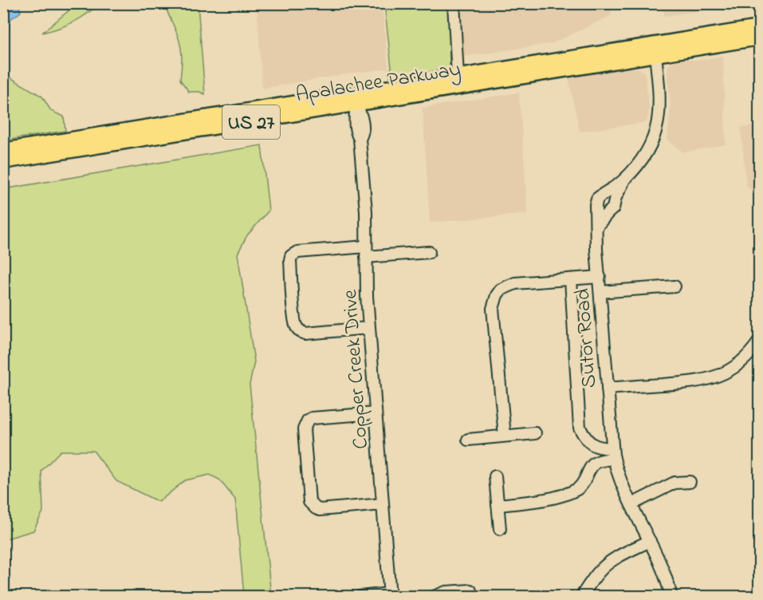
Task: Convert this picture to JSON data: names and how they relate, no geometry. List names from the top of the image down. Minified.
{"streets":{"main road":["Apalachee Parkway","US 27"],"street":["Sutor Road","Copper Creek Drive"]},"crossings":[["Apalachee Parkway","Copper Creek Drive"]]}
